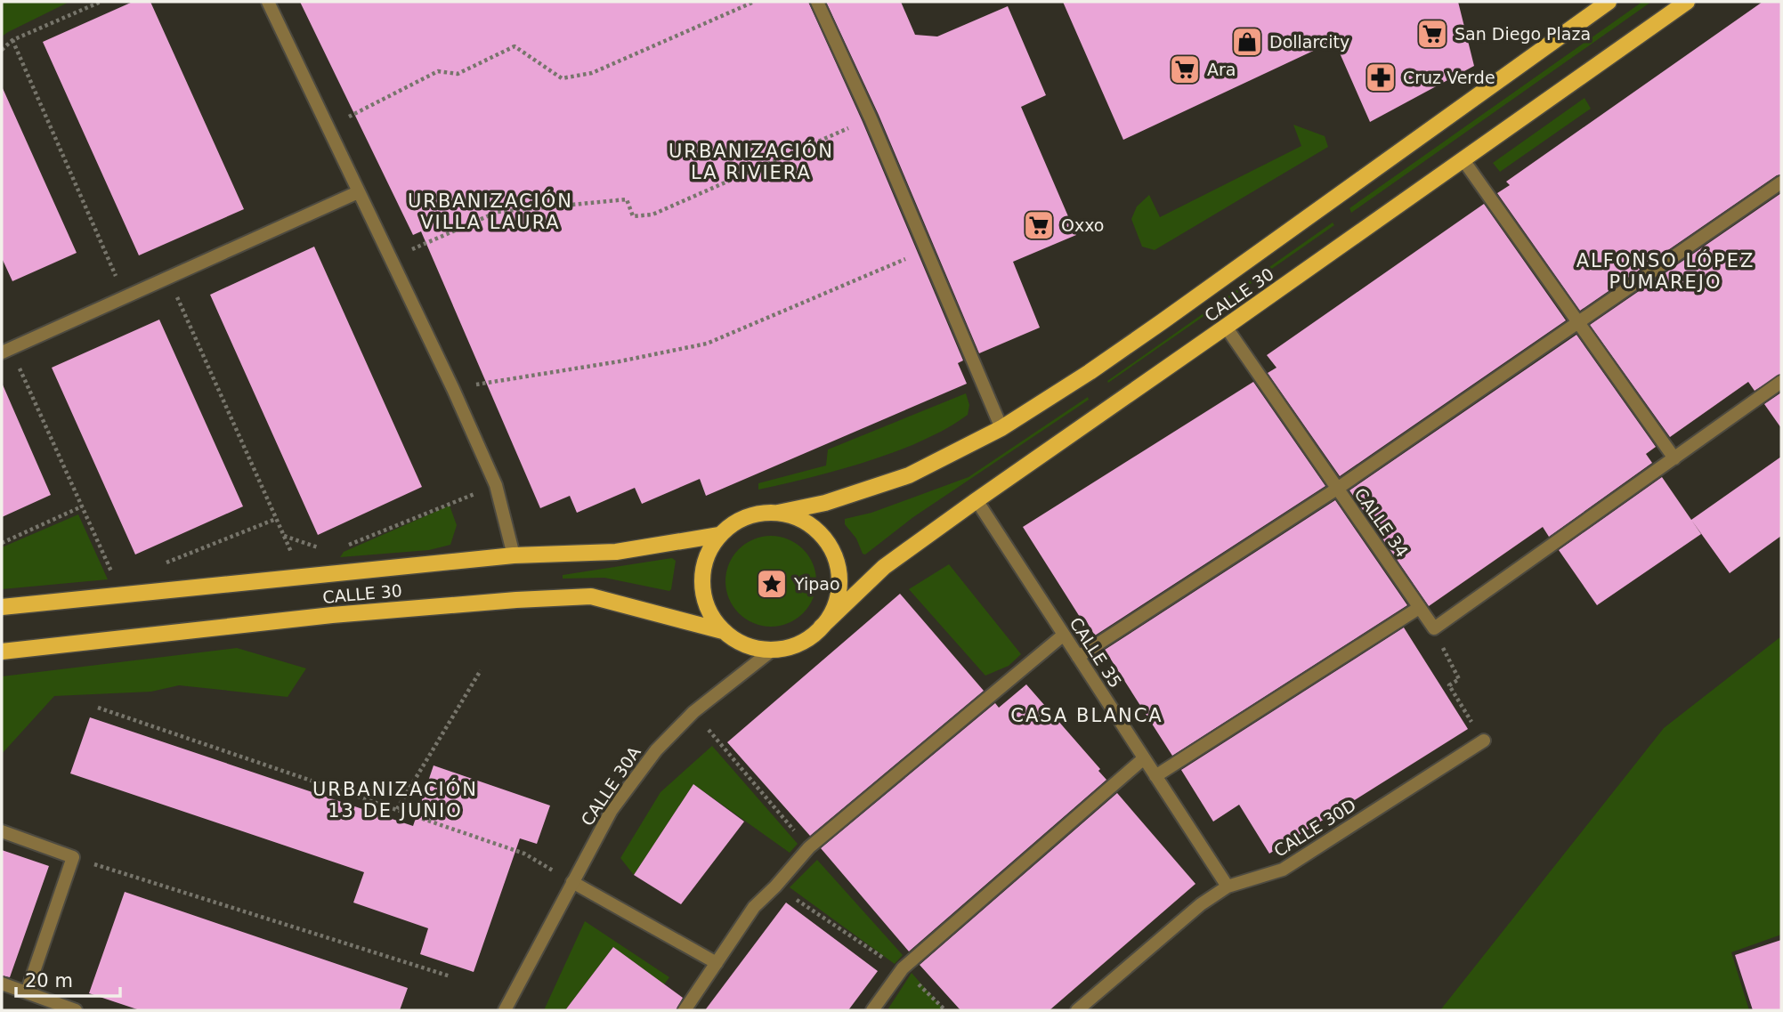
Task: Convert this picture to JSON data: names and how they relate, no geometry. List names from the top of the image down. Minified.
{"streets":{"main road":["CALLE 30"],"street":["CALLE 34","CALLE 35","CALLE 30A","CALLE 30D"]},"crossings":[["CALLE 30","CALLE 34"],["CALLE 30","CALLE 35"],["CALLE 30","CALLE 30A"],["CALLE 35","CALLE 30D"]],"districts":["URBANIZACIÓN LA RIVIERA","URBANIZACIÓN VILLA LAURA","ALFONSO LÓPEZ PUMAREJO","CASA BLANCA","URBANIZACIÓN 13 DE JUNIO"],"places":{"supermarket":["San Diego Plaza","Ara","Oxxo"],"shop":["Dollarcity"],"pharmacy":["Cruz Verde"],"place":["Yipao"]},"scale_bar":"20 m"}
